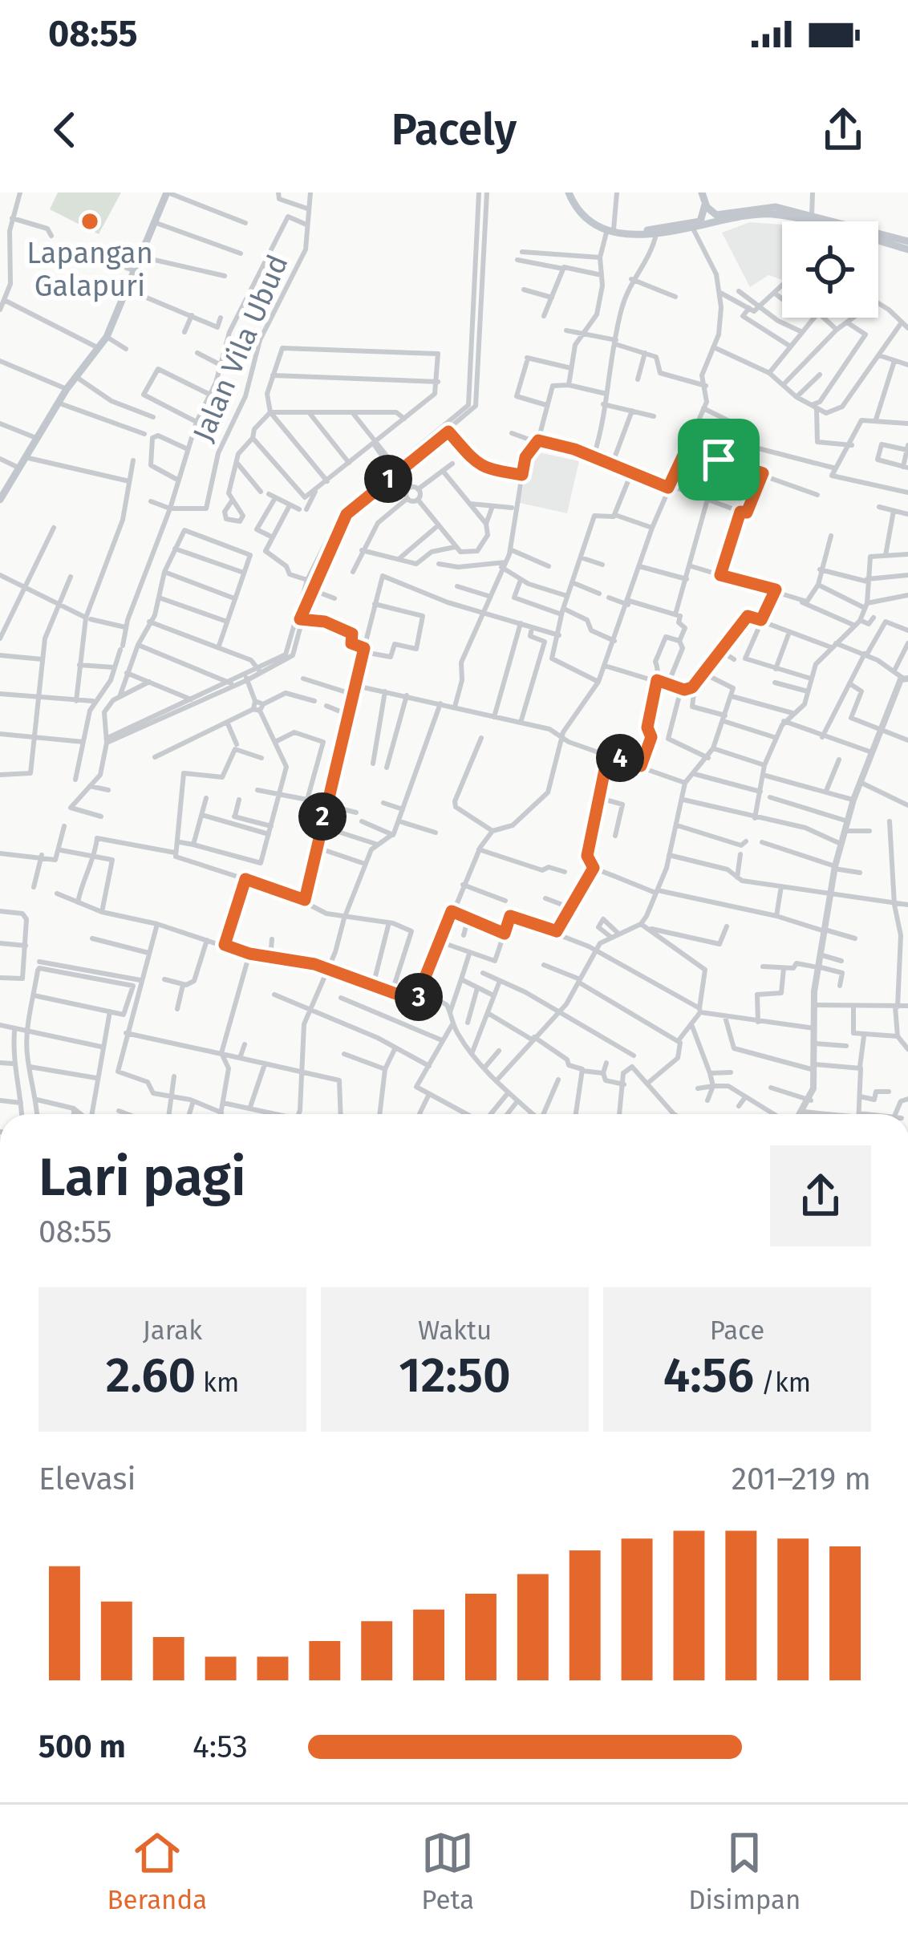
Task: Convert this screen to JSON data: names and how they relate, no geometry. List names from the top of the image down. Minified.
{"streets":{"street":["Jalan Vila Ubud"]},"places":["Lapangan Galapuri"],"page":{"status":"08:55","header":"Pacely","pins":["1","4","2","3"],"heading":["Lari pagi","08:55"],"stats":[["Jarak","2.60 km"],["Waktu","12:50"],["Pace","4:56 /km"]],"chart":["Elevasi","201–219 m"],"list":[{"name":"500 m","note":"4:53"}],"tabs":["Beranda","Peta","Disimpan"]}}
